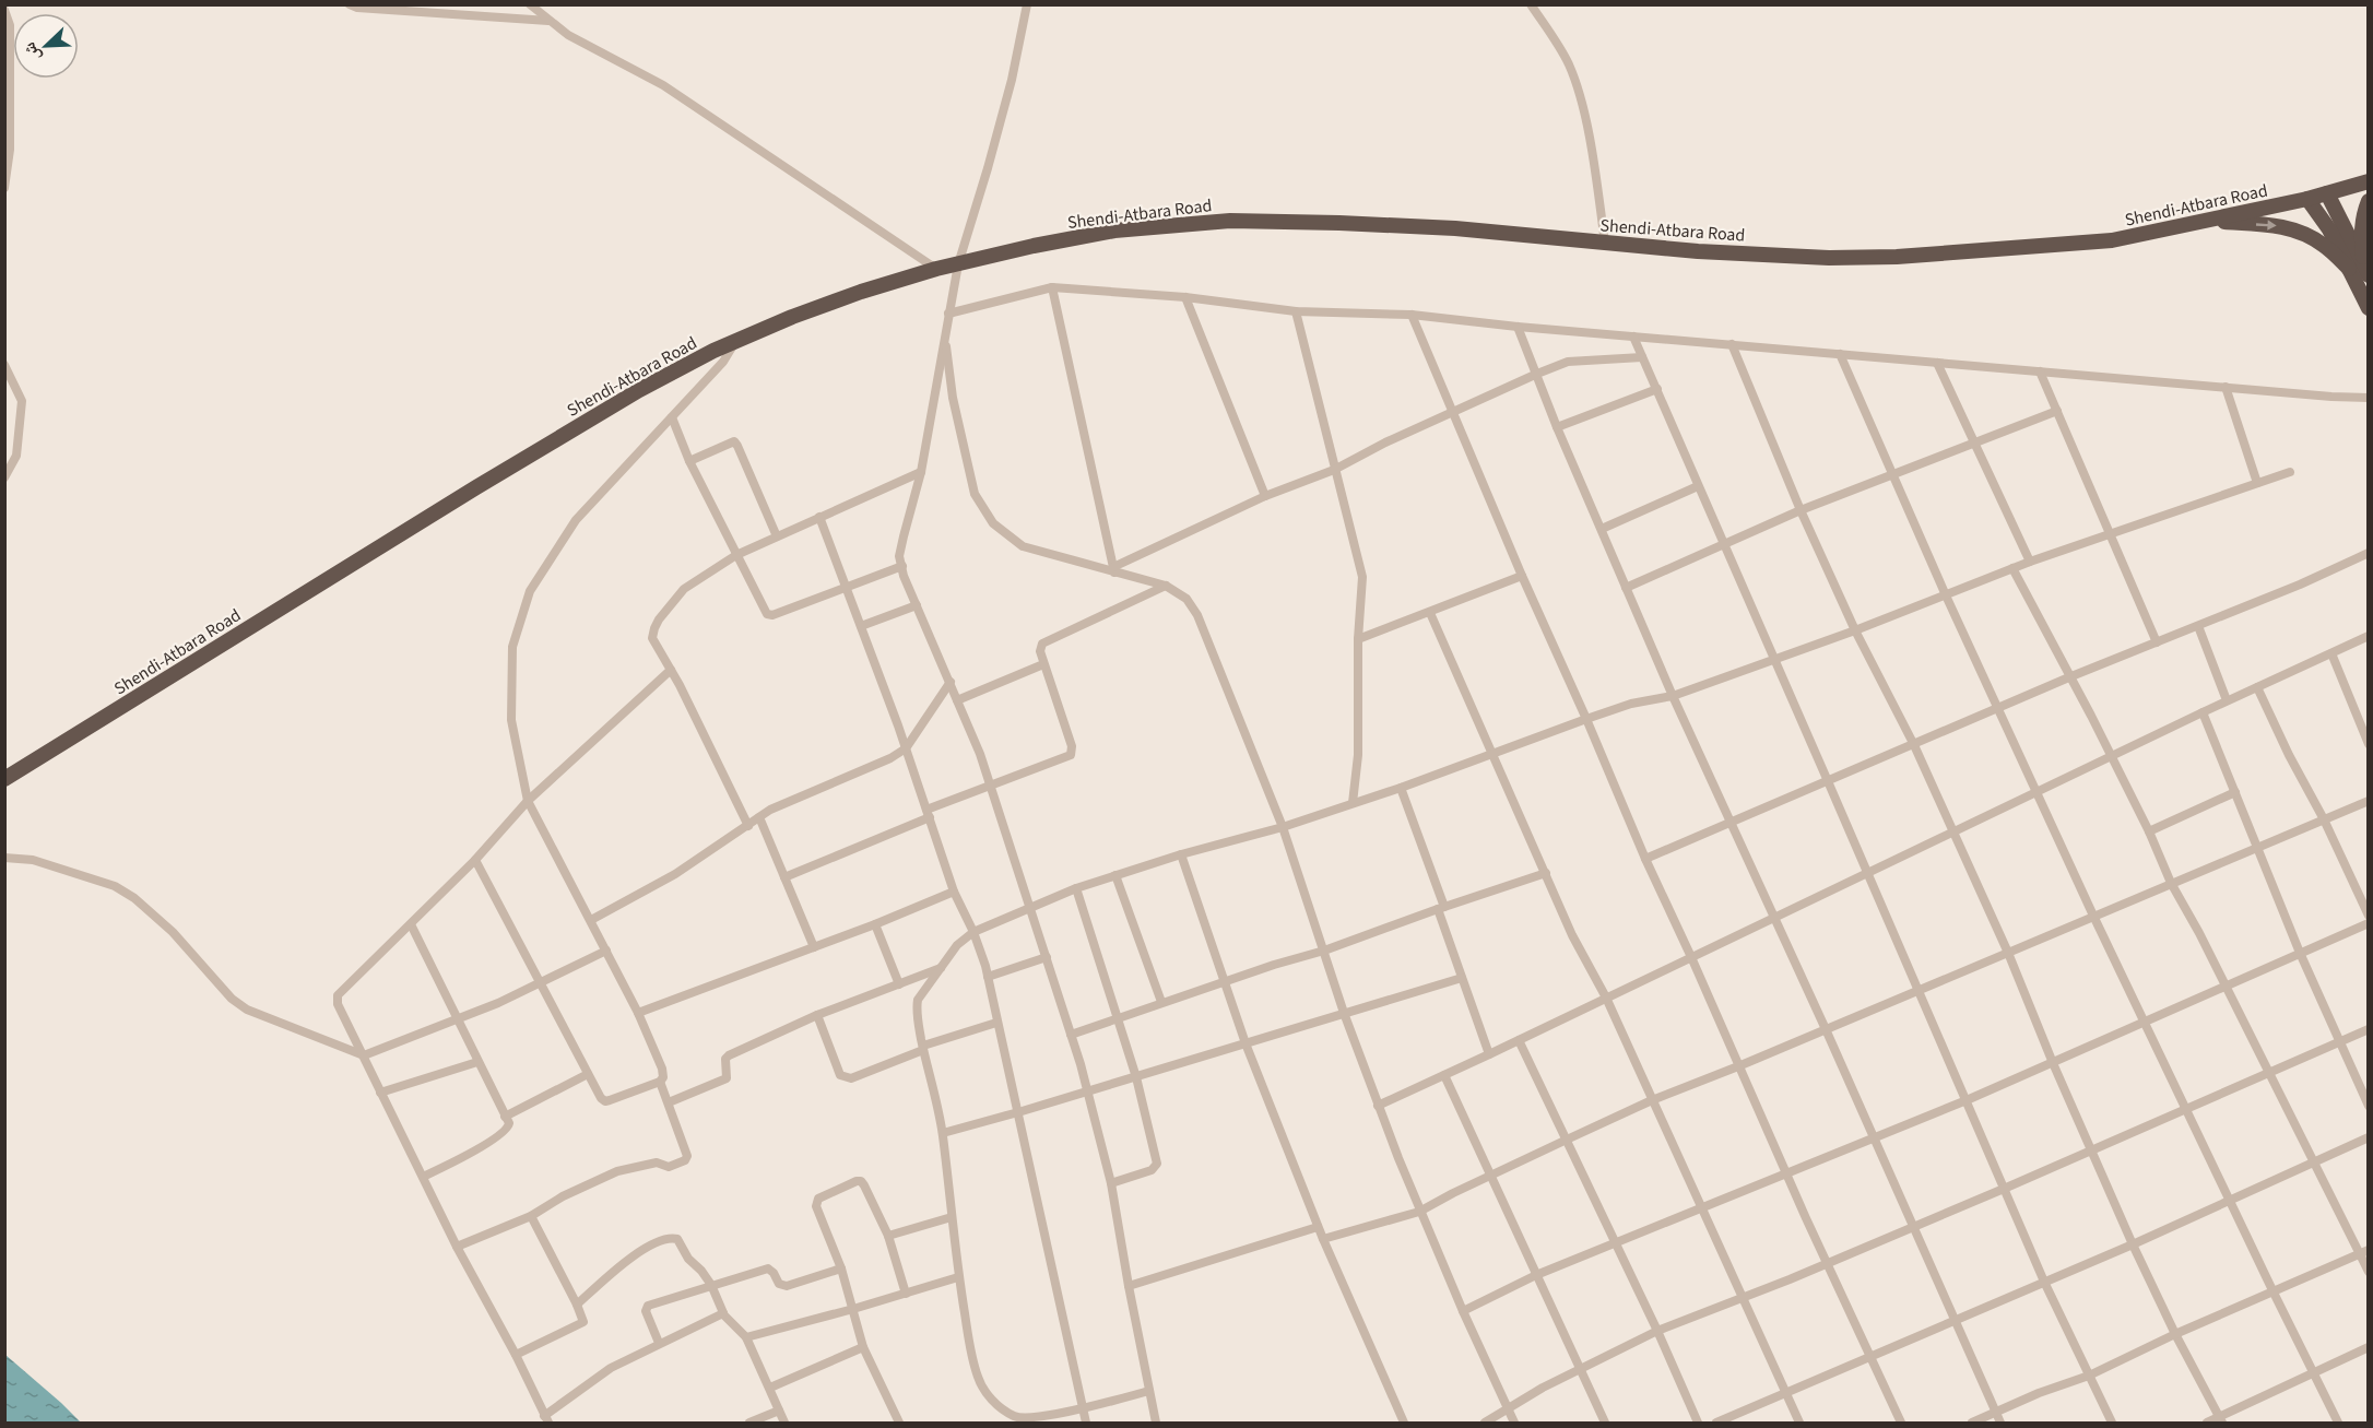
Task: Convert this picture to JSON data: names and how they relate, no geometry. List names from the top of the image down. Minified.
{"streets":{"highway":["Shendi-Atbara Road"]},"north":"bottom left"}
